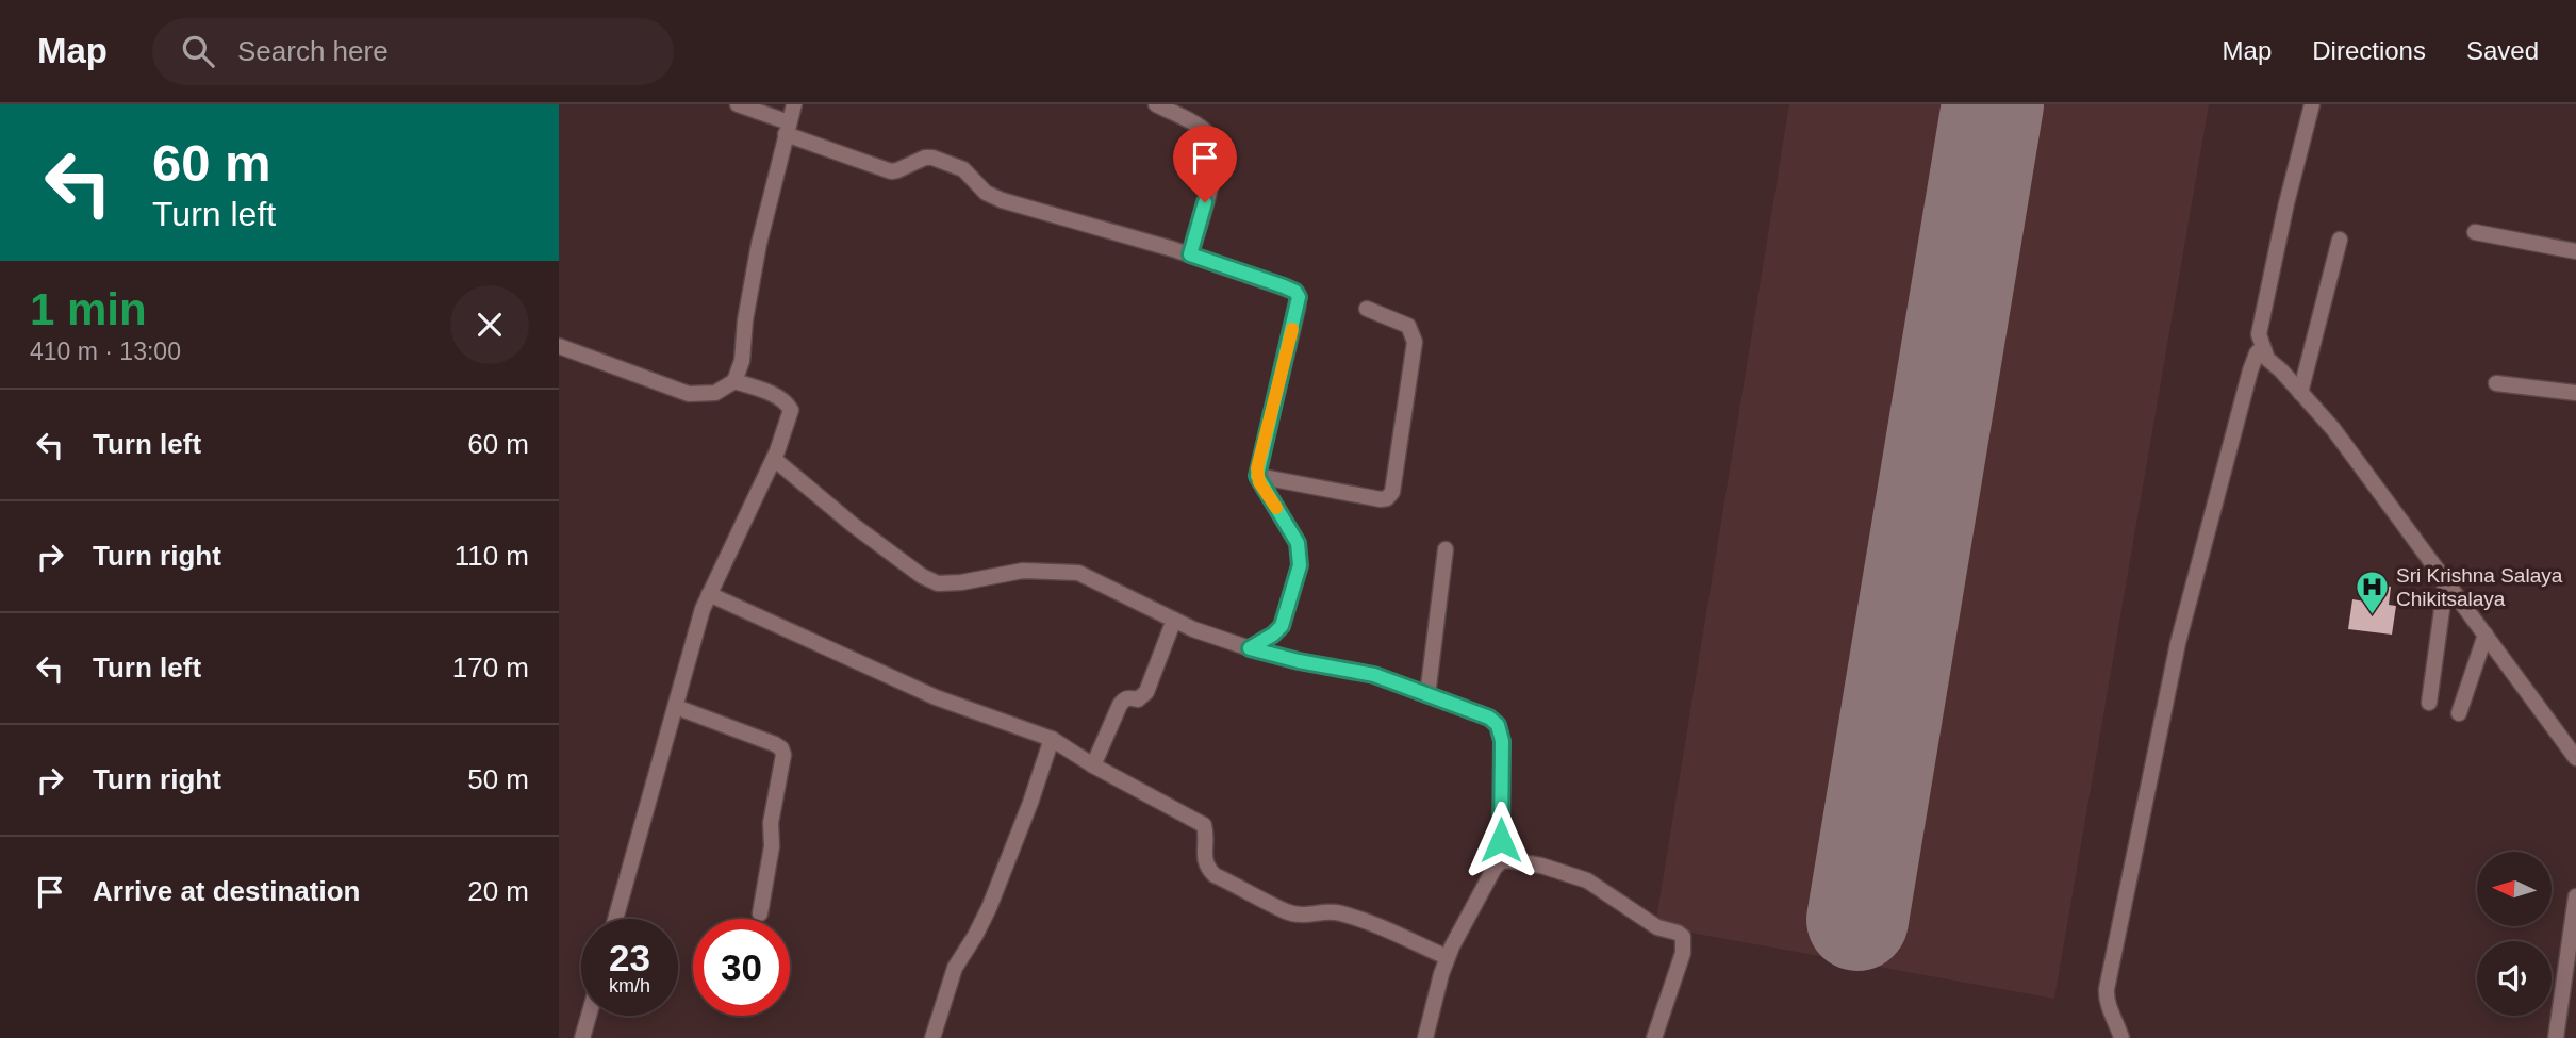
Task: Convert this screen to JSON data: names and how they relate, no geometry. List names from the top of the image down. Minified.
{"places":{"hospital":["Sri Krishna Salaya Chikitsalaya"]},"north":"left","page":{"header":"Map","search":"Search here","nav":["Map","Directions","Saved"],"turn":["60 m","Turn left"],"heading":["1 min","410 m · 13:00"],"list":[{"name":"Turn left","value":"60 m"},{"name":"Turn right","value":"110 m"},{"name":"Turn left","value":"170 m"},{"name":"Turn right","value":"50 m"},{"name":"Arrive at destination","value":"20 m"}],"speed":"23 km/h","limit":"30"}}
